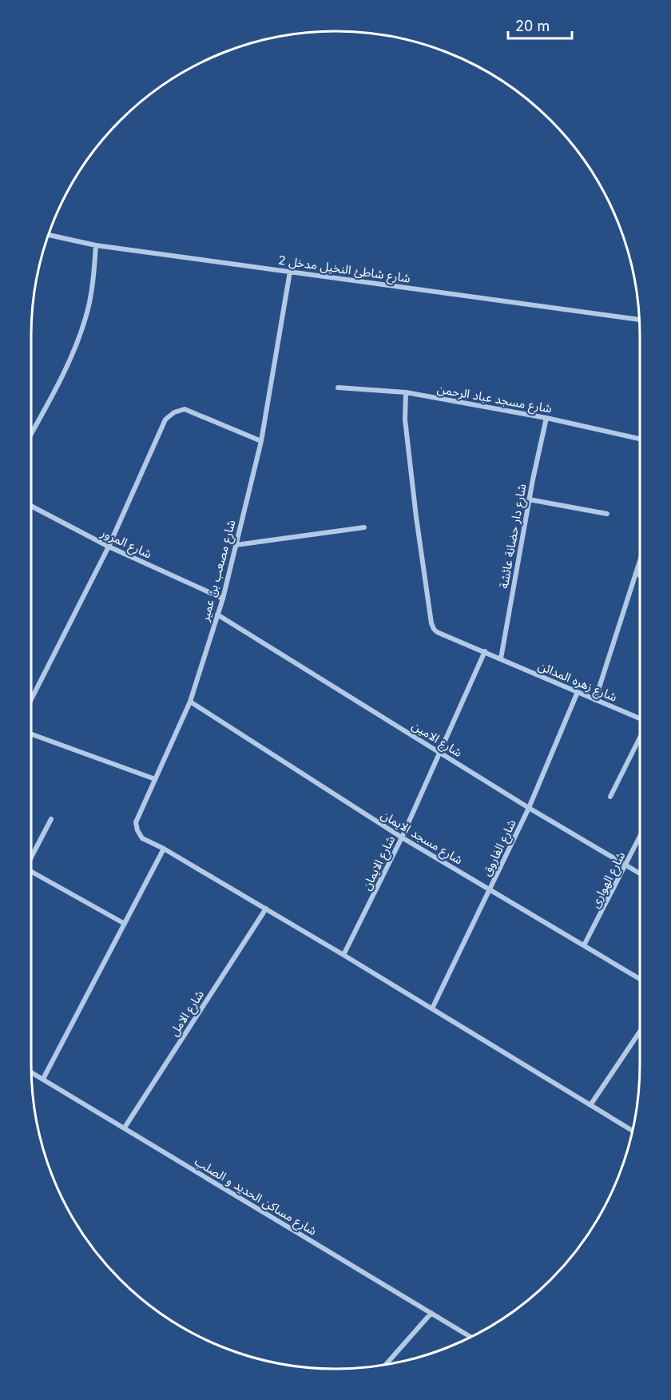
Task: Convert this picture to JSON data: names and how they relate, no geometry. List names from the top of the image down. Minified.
{"streets":{"street":["شارع شاطئ النخيل مدخل 2","شارع مسجد عباد الرحمن","شارع دار حضانة عائشة","شارع المرور","شارع مصعب بن عمير","شارع زهره المدائن","شارع الامين","شارع مسجد الايمان","شارع الفاروق","شارع الايمان","شارع الهوارى","شارع الامل","شارع مساكن الحديد و الصلب"]},"crossings":[["شارع شاطئ النخيل مدخل 2","شارع مصعب بن عمير"],["شارع مسجد عباد الرحمن","شارع دار حضانة عائشة"],["شارع مسجد عباد الرحمن","شارع زهره المدائن"],["شارع دار حضانة عائشة","شارع زهره المدائن"],["شارع المرور","شارع مصعب بن عمير"],["شارع مصعب بن عمير","شارع الامين"],["شارع مصعب بن عمير","شارع مسجد الايمان"],["شارع مصعب بن عمير","شارع الفاروق"],["شارع مصعب بن عمير","شارع الايمان"],["شارع مصعب بن عمير","شارع الامل"],["شارع زهره المدائن","شارع الفاروق"],["شارع زهره المدائن","شارع الايمان"],["شارع الامين","شارع الفاروق"],["شارع الامين","شارع الايمان"],["شارع الامين","شارع الهوارى"],["شارع مسجد الايمان","شارع الفاروق"],["شارع مسجد الايمان","شارع الايمان"],["شارع مسجد الايمان","شارع الهوارى"],["شارع الامل","شارع مساكن الحديد و الصلب"]],"scale_bar":"20 m"}
